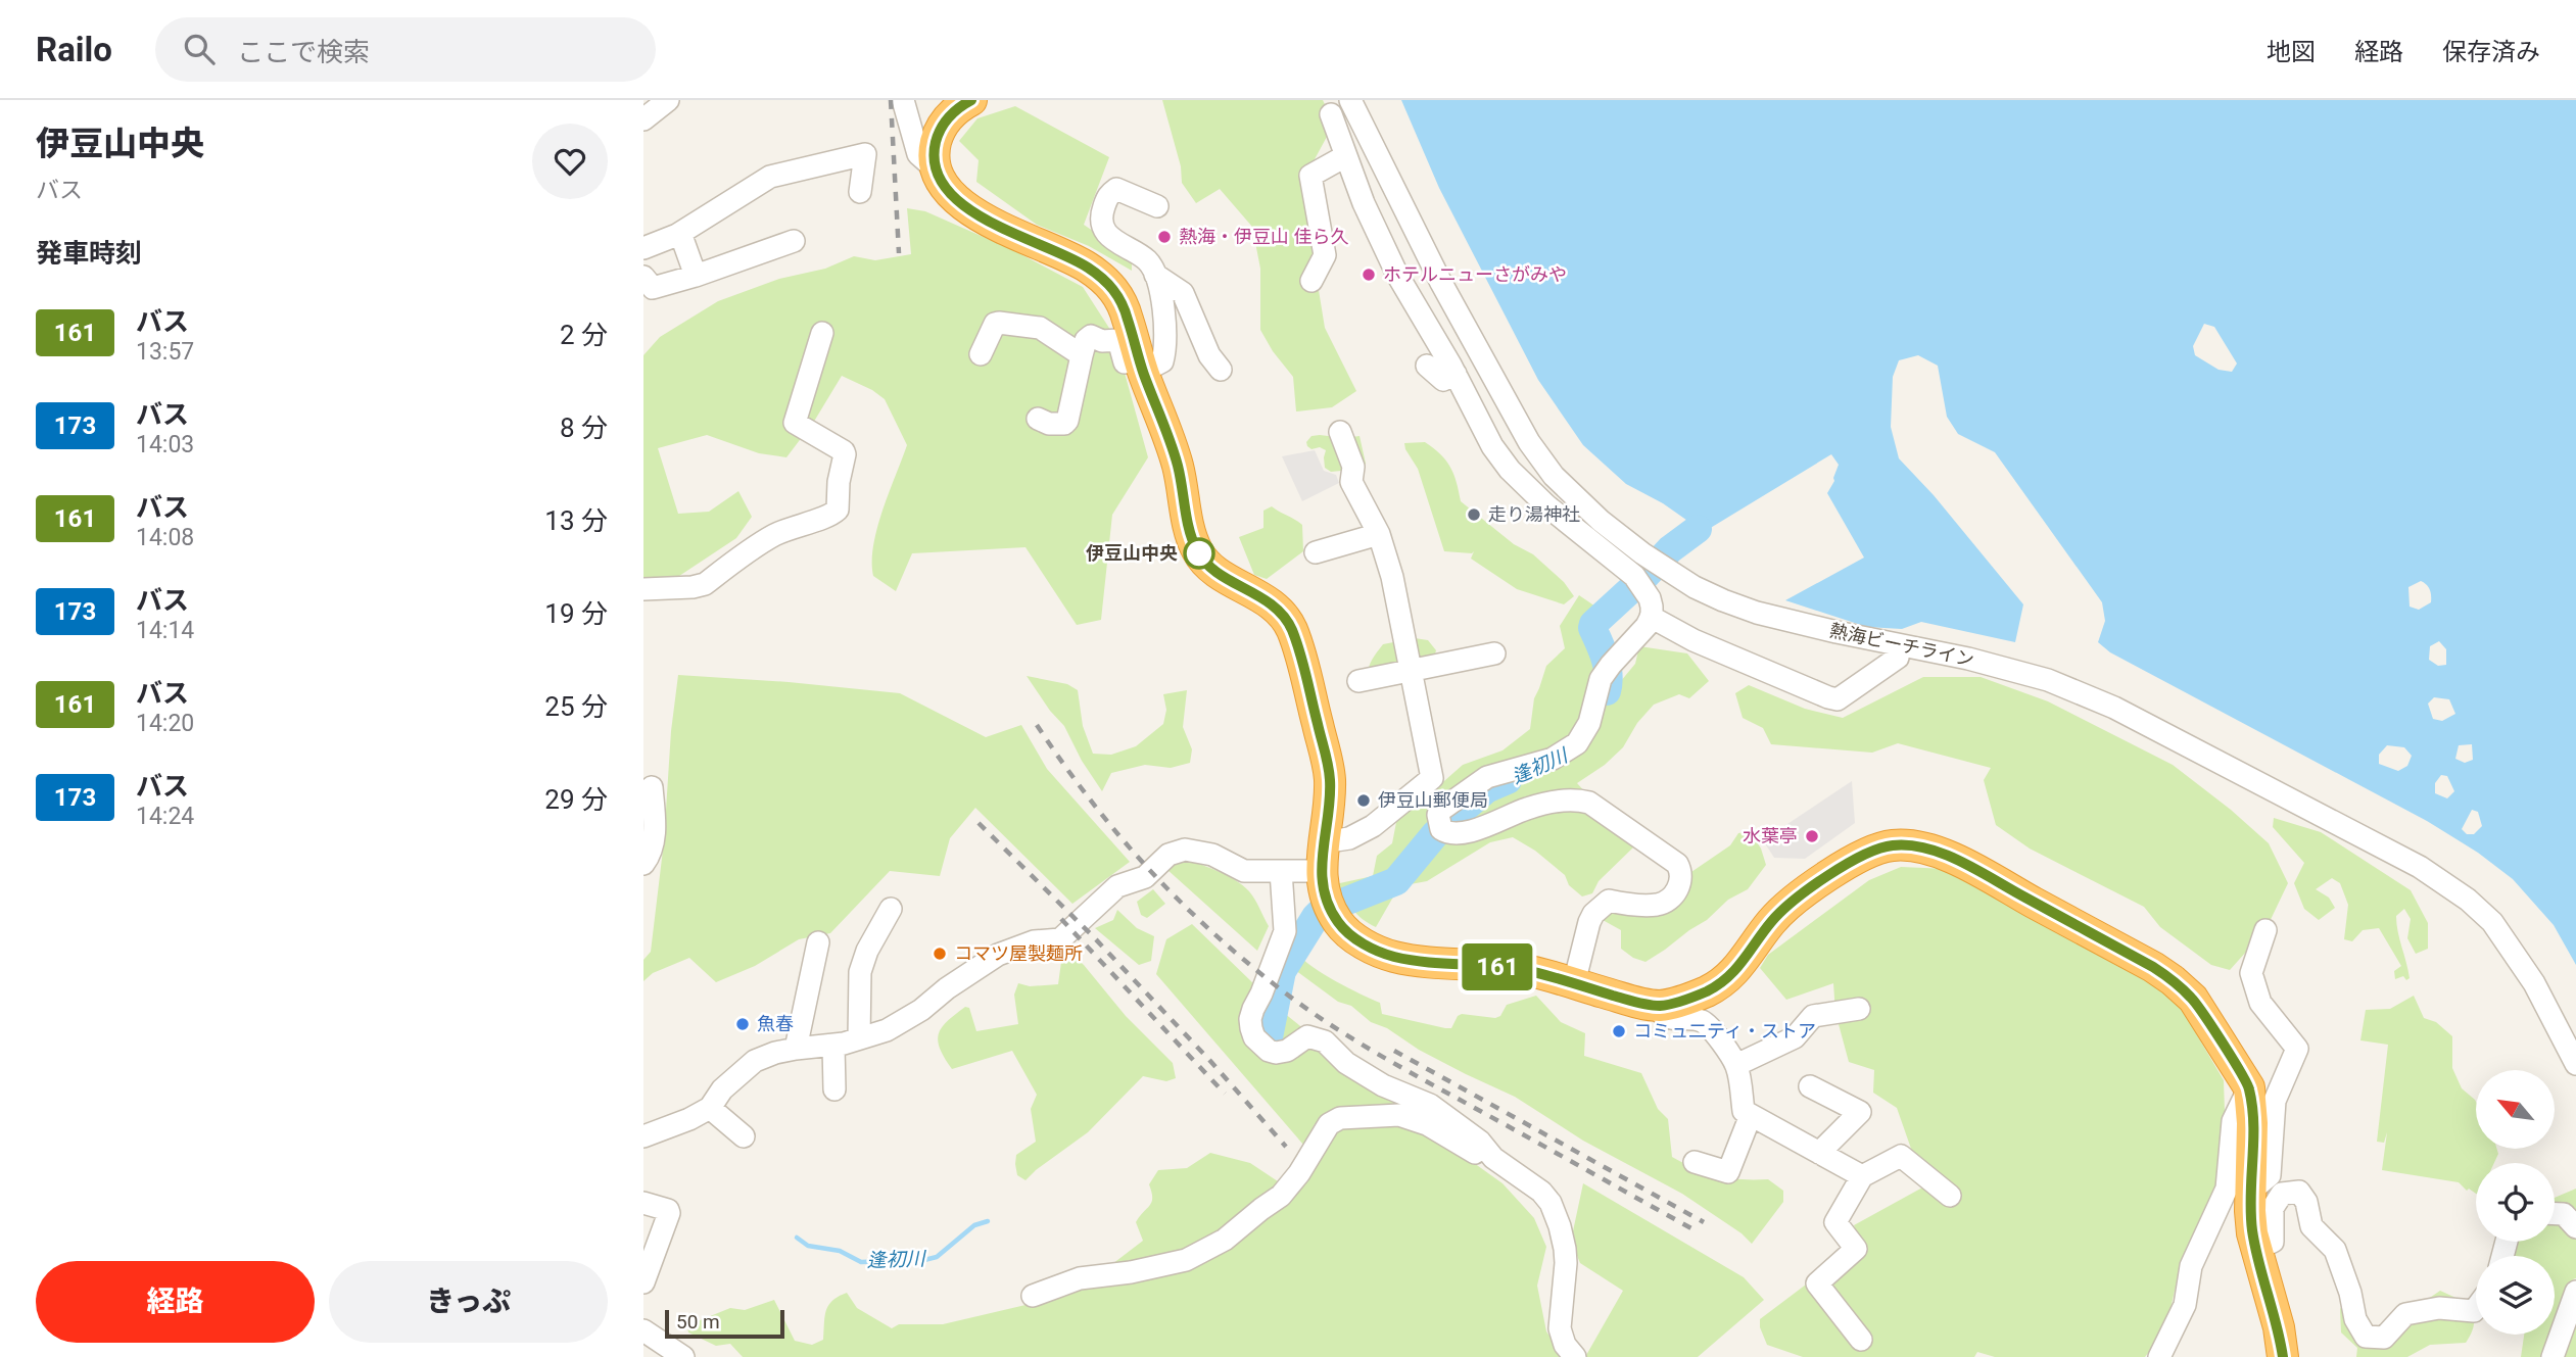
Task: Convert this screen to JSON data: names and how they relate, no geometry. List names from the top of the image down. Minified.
{"streets":{"street":["熱海ビーチライン"]},"water":["逢初川"],"places":["熱海・伊豆山 佳ら久","ホテルニューさがみや","走り湯神社","伊豆山中央","伊豆山郵便局","水葉亭","コマツ屋製麺所","魚春","コミュ二ティ・ストア"],"lines":["bus line 161"],"scale_bar":"50 m","north":"top left","page":{"header":"Railo","search":"ここで検索","nav":["地図","経路","保存済み"],"heading":[["伊豆山中央","バス"],"発車時刻"],"on_map":"161","list":[{"mark":"161","name":"バス","note":"13:57","value":"2 分"},{"mark":"173","name":"バス","note":"14:03","value":"8 分"},{"mark":"161","name":"バス","note":"14:08","value":"13 分"},{"mark":"173","name":"バス","note":"14:14","value":"19 分"},{"mark":"161","name":"バス","note":"14:20","value":"25 分"},{"mark":"173","name":"バス","note":"14:24","value":"29 分"}],"buttons":["経路","きっぷ"],"scale":"50 m"}}
